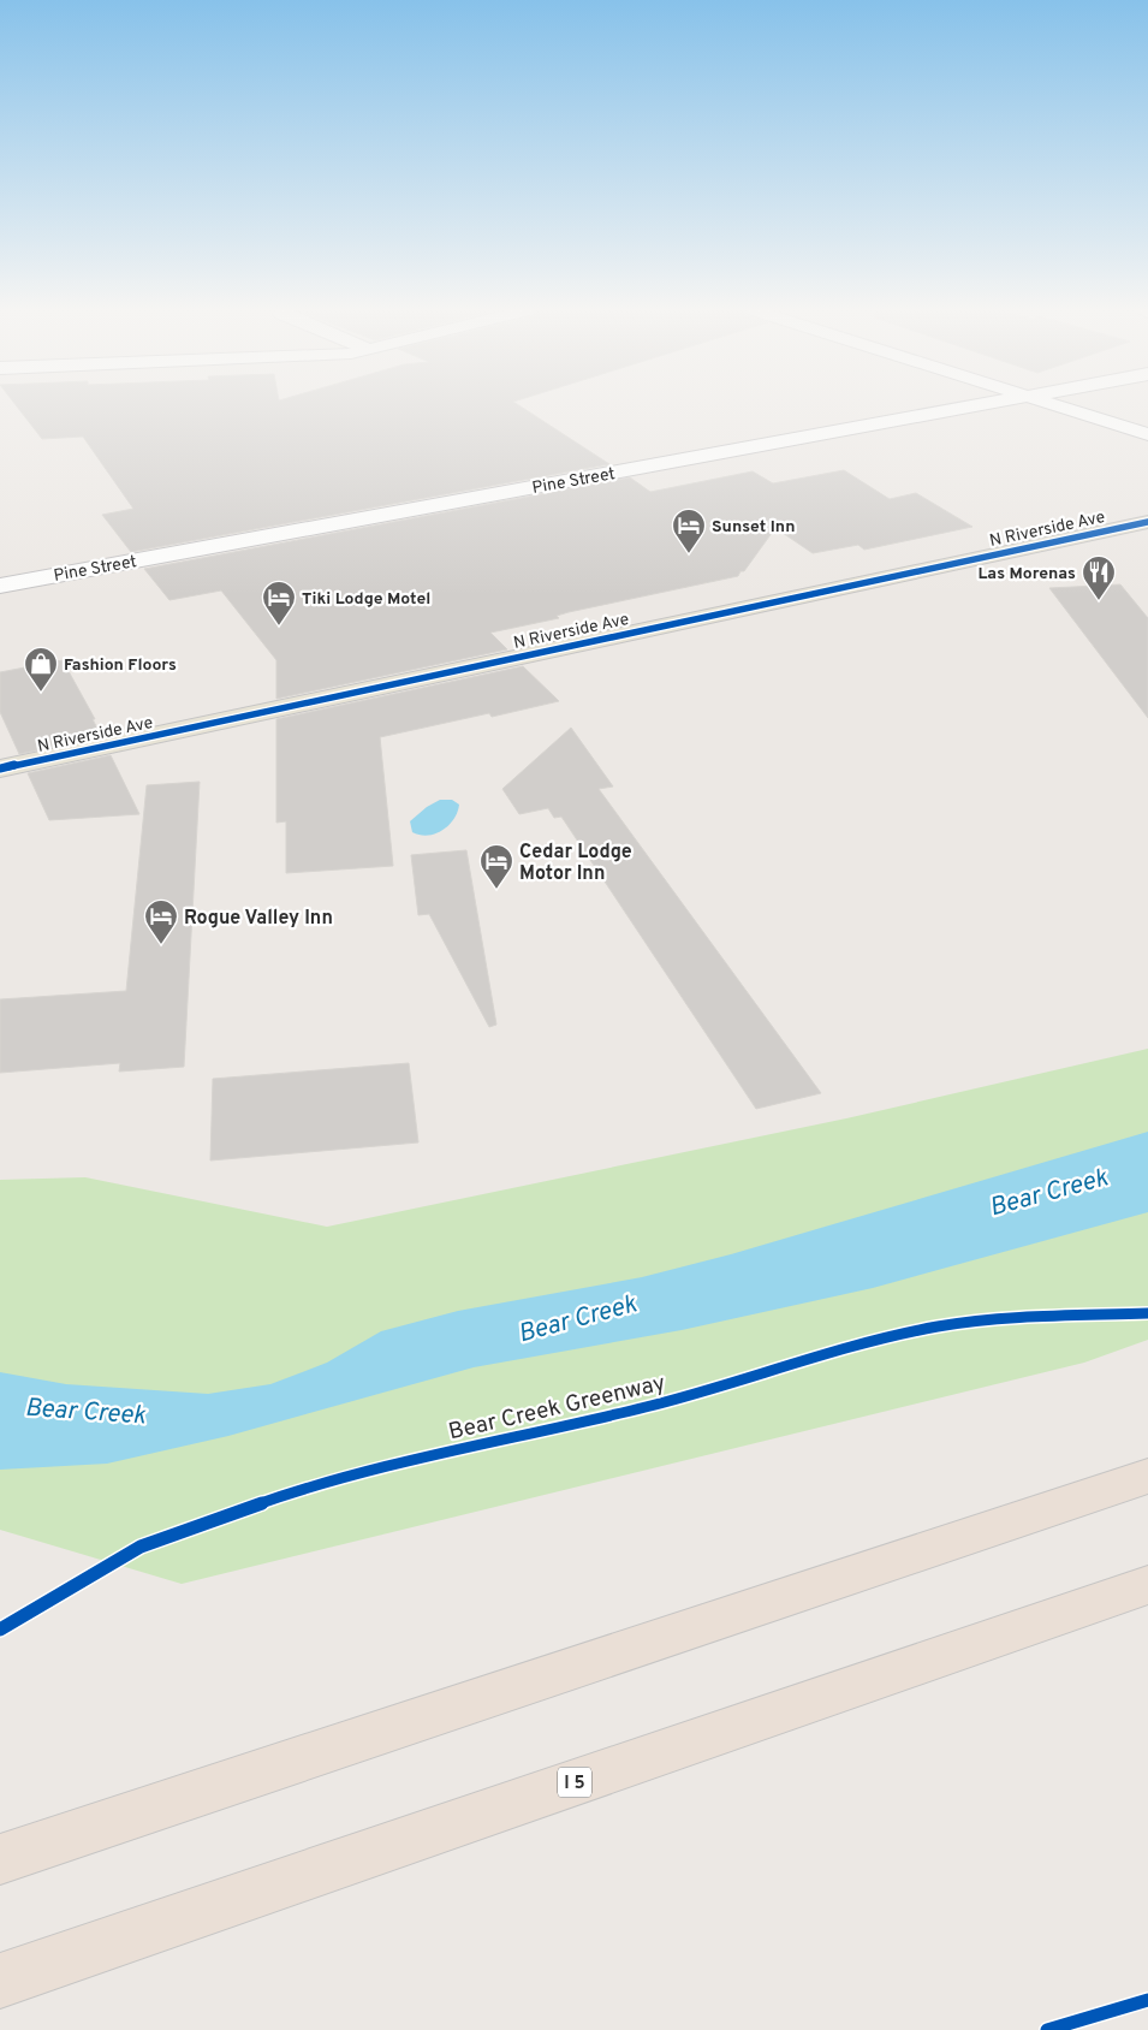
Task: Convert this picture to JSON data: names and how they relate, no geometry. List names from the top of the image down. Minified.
{"streets":{"highway":["I 5"],"main road":["N Riverside Ave"],"street":["Pine Street"],"cycle path":["Bear Creek Greenway"]},"water":["Bear Creek"],"places":{"hotel":["Sunset Inn","Tiki Lodge Motel","Cedar Lodge Motor Inn","Rogue Valley Inn"],"restaurant":["Las Morenas"],"shop":["Fashion Floors"]}}
